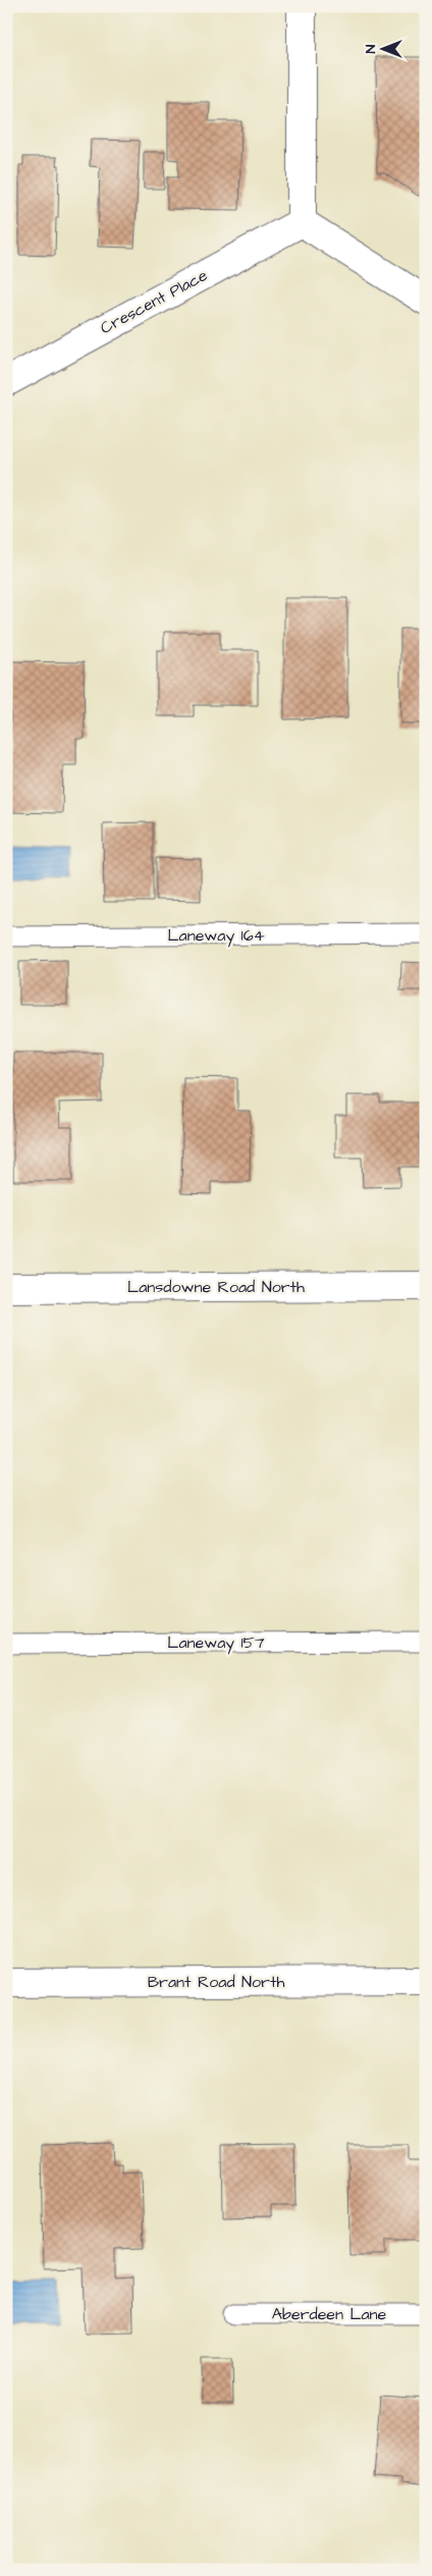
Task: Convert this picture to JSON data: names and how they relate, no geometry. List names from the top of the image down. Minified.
{"streets":{"street":["Crescent Place","Lansdowne Road North","Brant Road North"],"lane":["Laneway 164","Laneway 157","Aberdeen Lane"]},"north":"left"}
